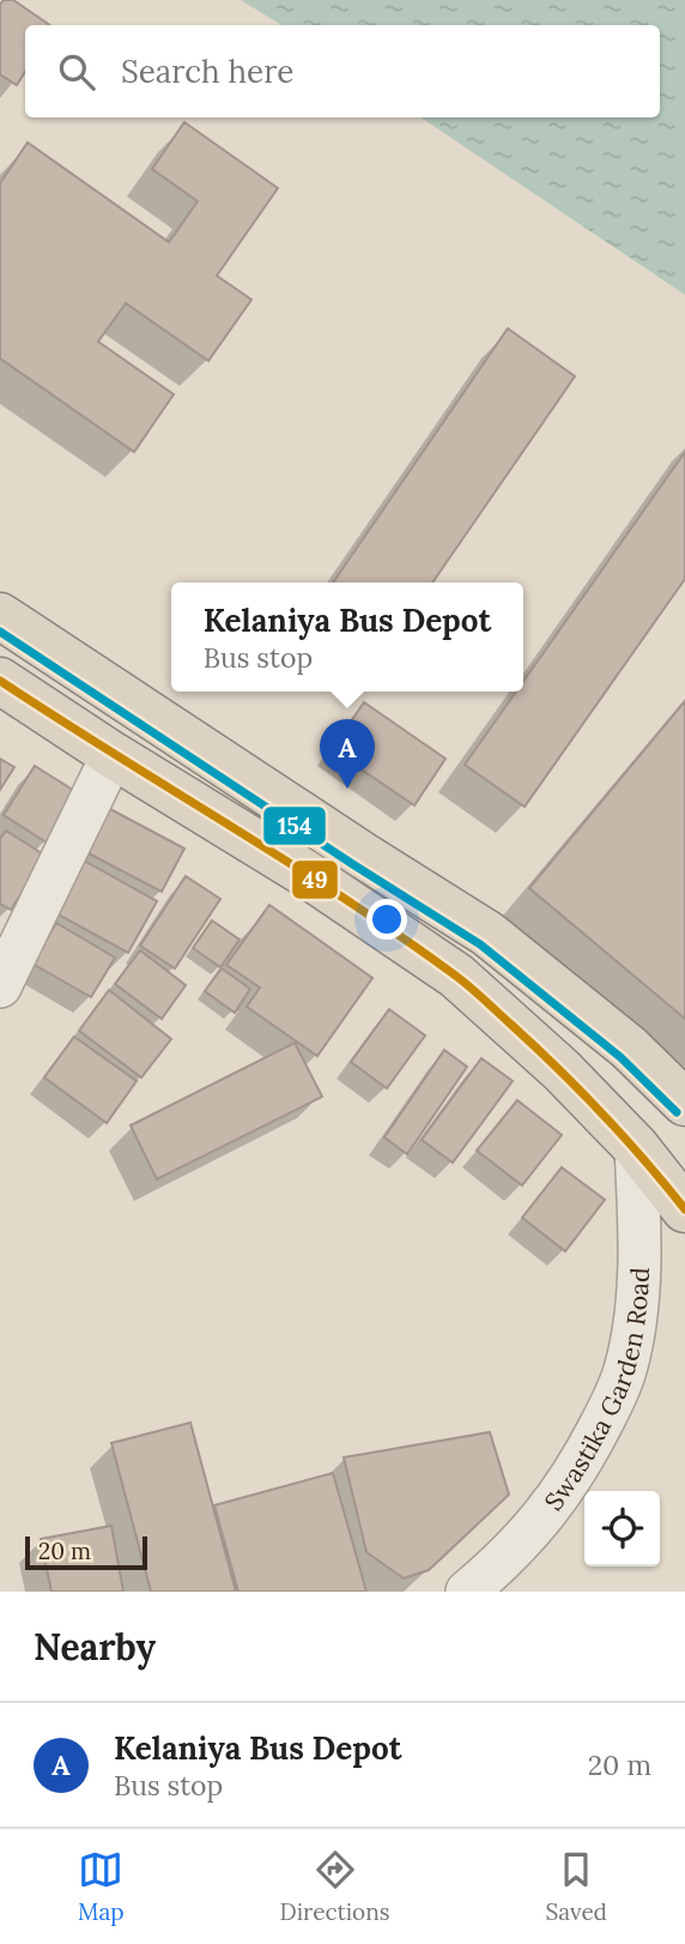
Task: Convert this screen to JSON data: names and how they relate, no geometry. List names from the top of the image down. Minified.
{"streets":{"street":["Swastika Garden Road"]},"lines":["transit line 154","transit line 49"],"scale_bar":"20 m","page":{"search":"Search here","popup":["Kelaniya Bus Depot","Bus stop"],"pins":"A","scale":"20 m","heading":"Nearby","list":[{"mark":"A","name":"Kelaniya Bus Depot","note":"Bus stop","value":"20 m"}],"nav":["Map","Directions","Saved"]}}
